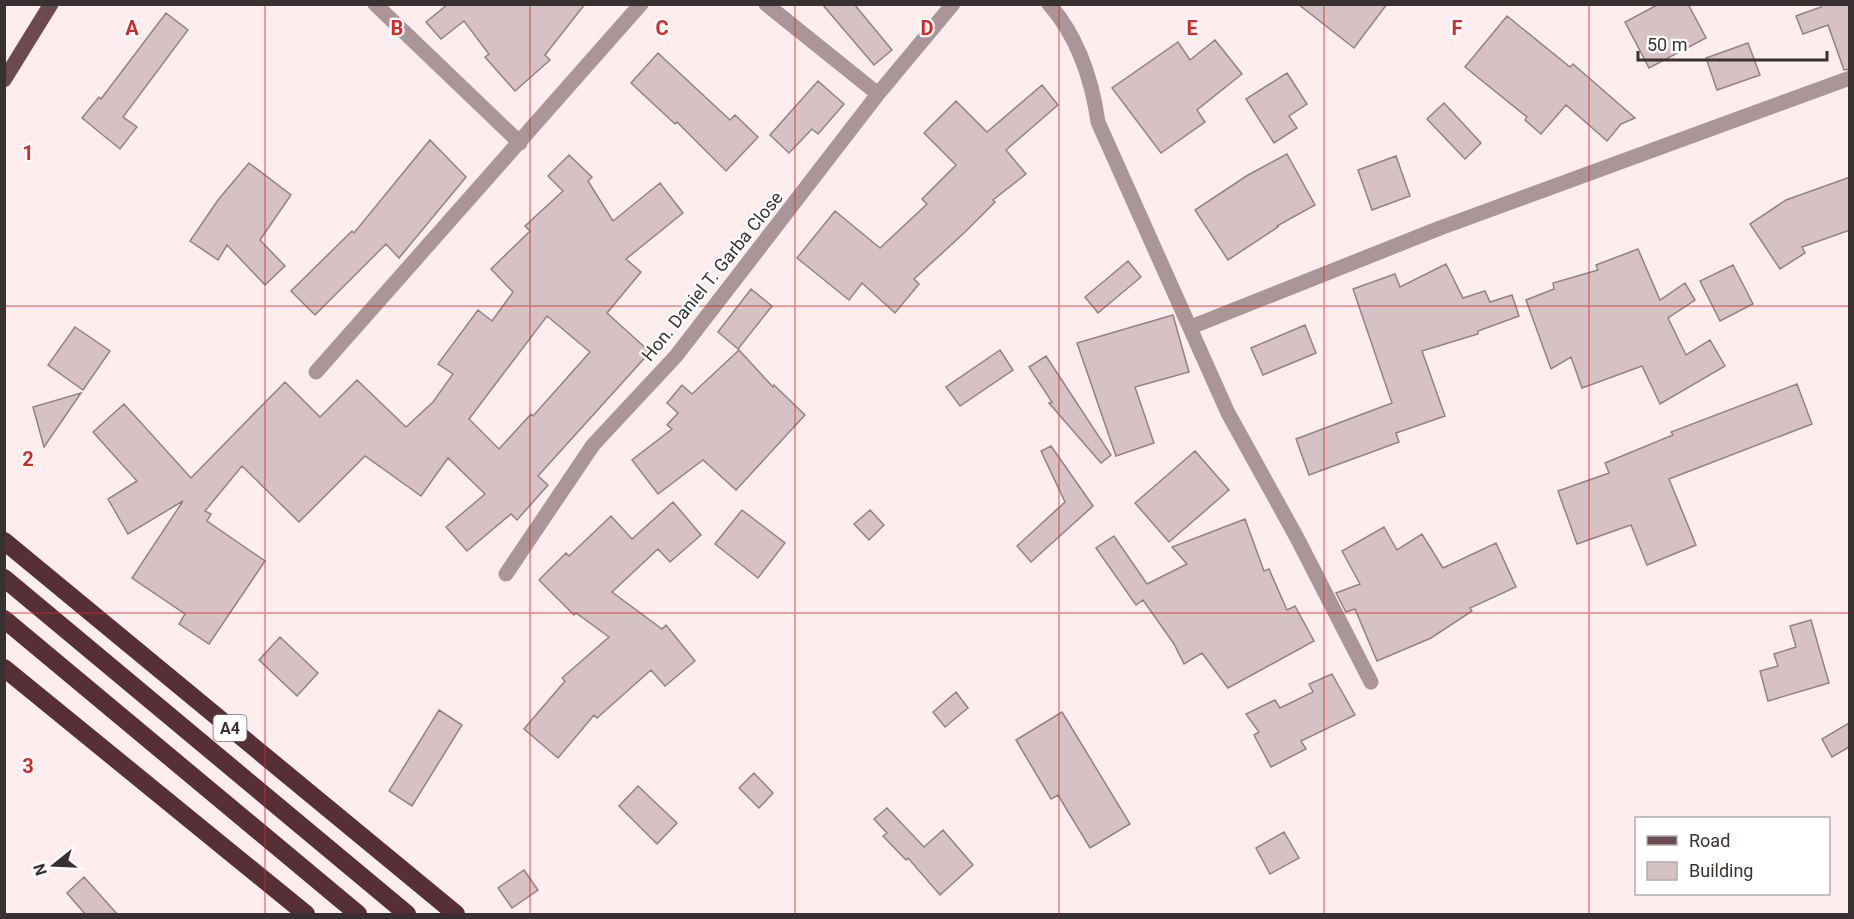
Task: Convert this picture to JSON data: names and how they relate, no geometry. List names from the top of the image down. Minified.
{"streets":{"highway":["A4"],"street":["Hon. Daniel T. Garba Close"]},"legend":["Road","Building"],"scale_bar":"50 m","north":"left","grid":{"columns":["A","B","C","D","E","F"],"rows":["1","2","3"]}}
